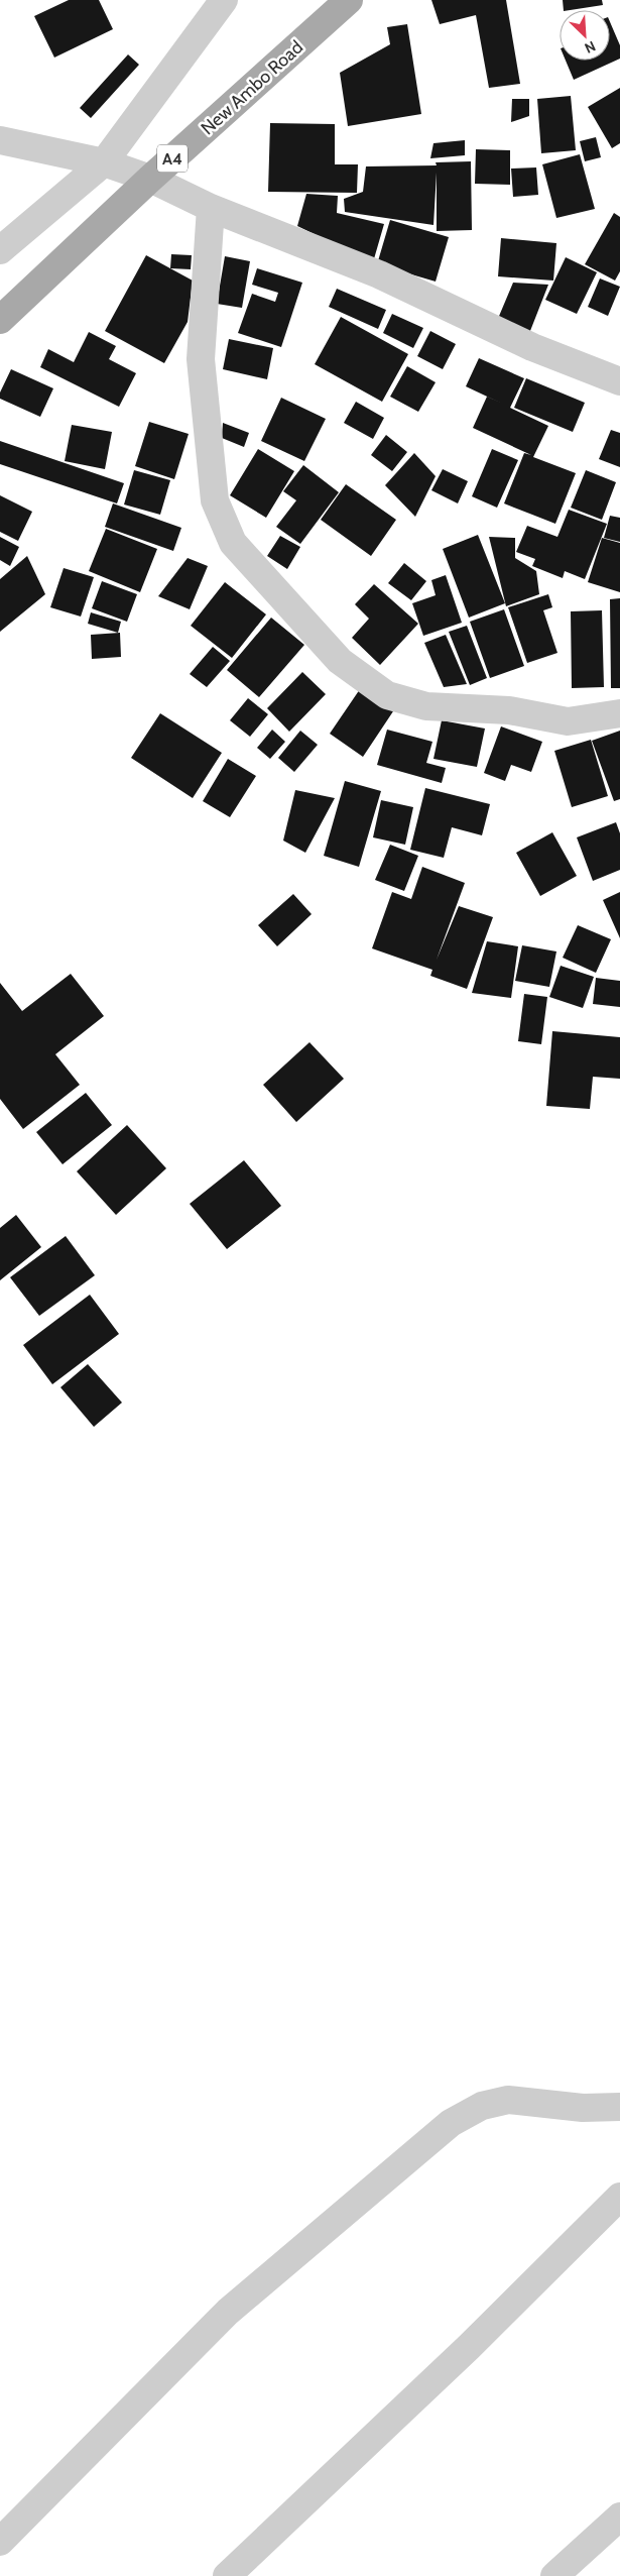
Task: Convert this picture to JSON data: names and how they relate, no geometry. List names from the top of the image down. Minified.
{"streets":{"main road":["New Ambo Road","A4"]},"north":"bottom right"}
